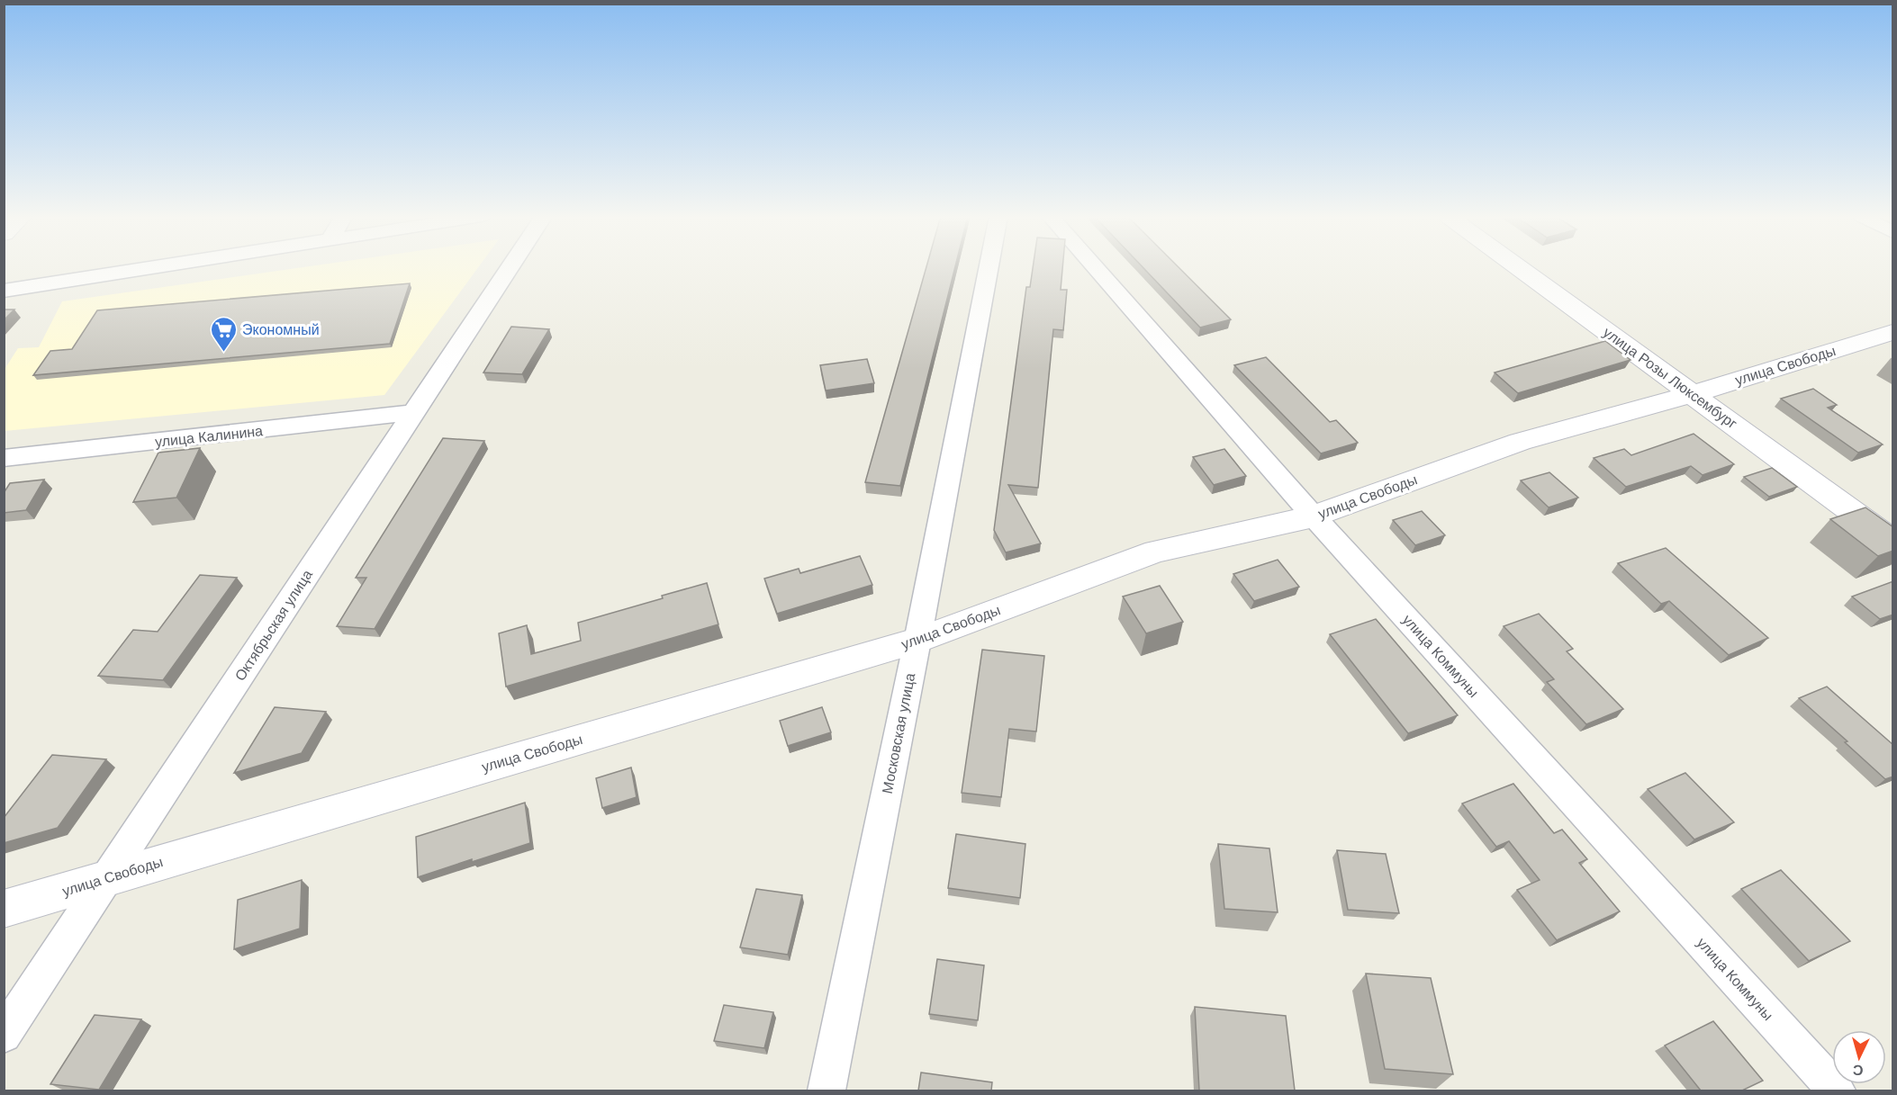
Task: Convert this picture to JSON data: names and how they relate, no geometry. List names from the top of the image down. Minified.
{"streets":{"street":["улица Свободы","улица Розы Люксембург","улица Калинина","Октябрьская улица","улица Коммуны","Московская улица"]},"crossings":[["улица Свободы","улица Розы Люксембург"],["улица Свободы","Октябрьская улица"],["улица Свободы","улица Коммуны"],["улица Свободы","Московская улица"],["улица Калинина","Октябрьская улица"]],"places":{"supermarket":["Экономный"]},"north":"bottom"}
